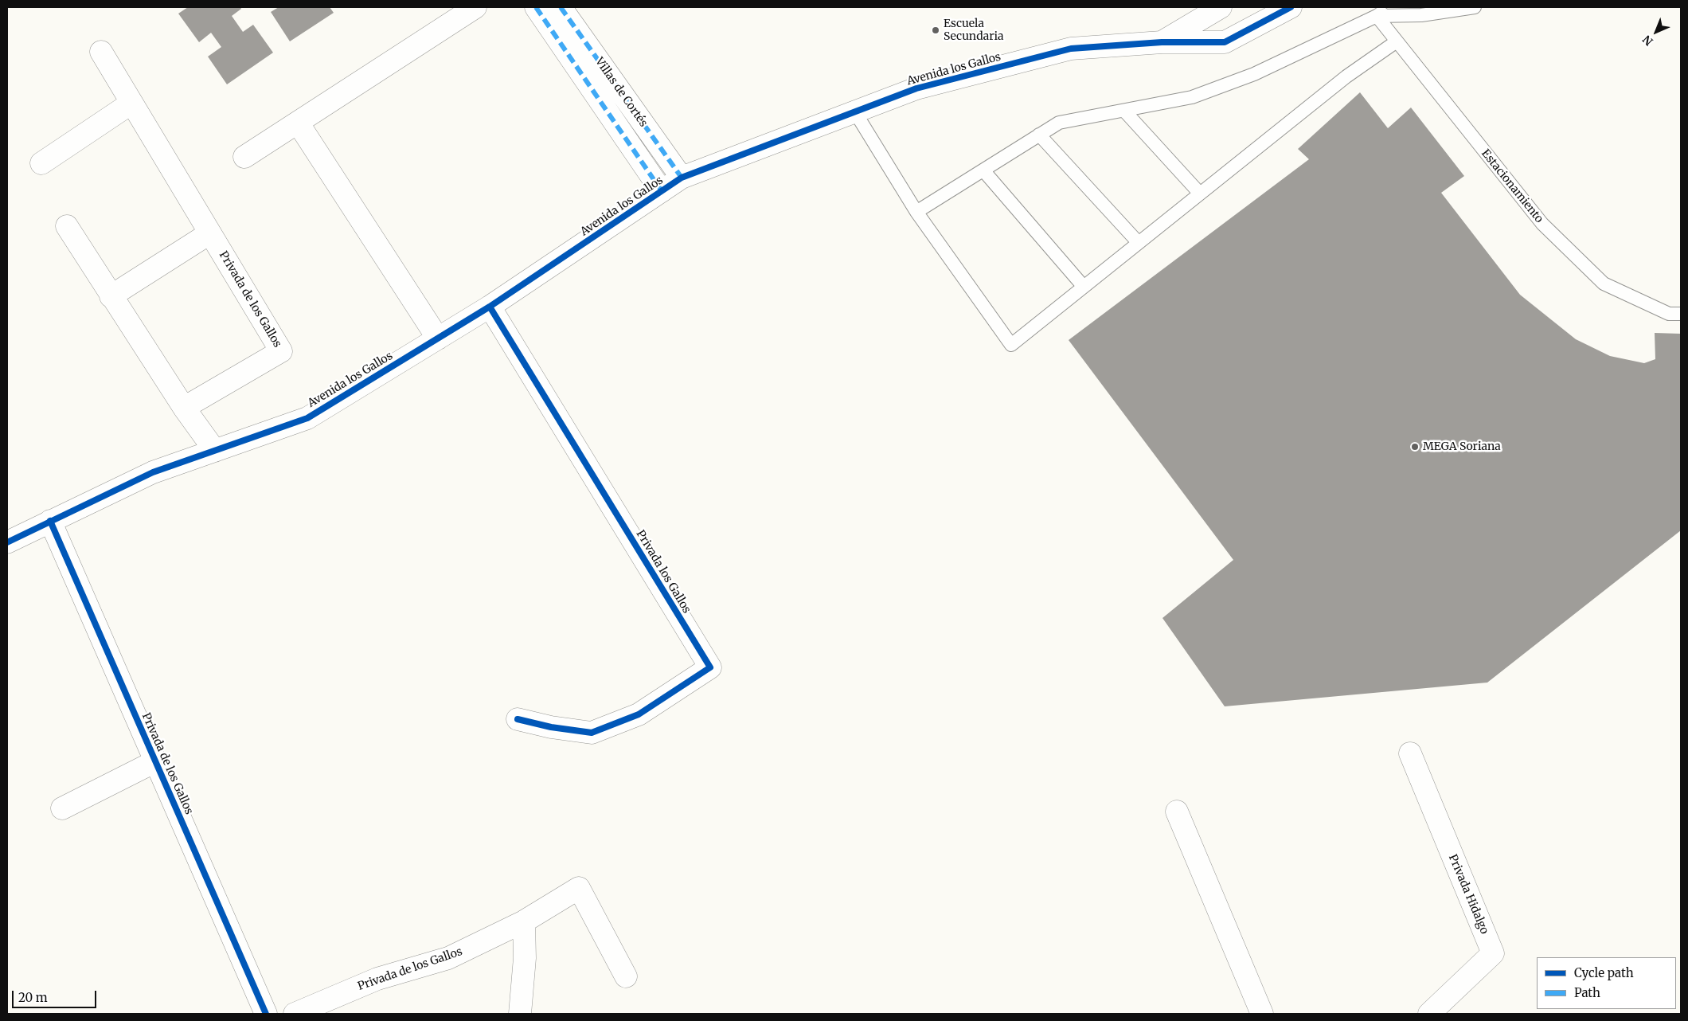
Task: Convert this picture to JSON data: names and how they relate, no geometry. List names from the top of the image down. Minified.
{"streets":{"street":["Avenida los Gallos","Villas de Cortés","Privada de los Gallos","Privada los Gallos","Privada Hidalgo"],"lane":["Estacionamiento"]},"crossings":[["Avenida los Gallos","Villas de Cortés"],["Avenida los Gallos","Privada de los Gallos"],["Avenida los Gallos","Privada los Gallos"]],"places":["Escuela Secundaria","MEGA Soriana"],"legend":["Cycle path","Path"],"scale_bar":"20 m","north":"bottom left"}
